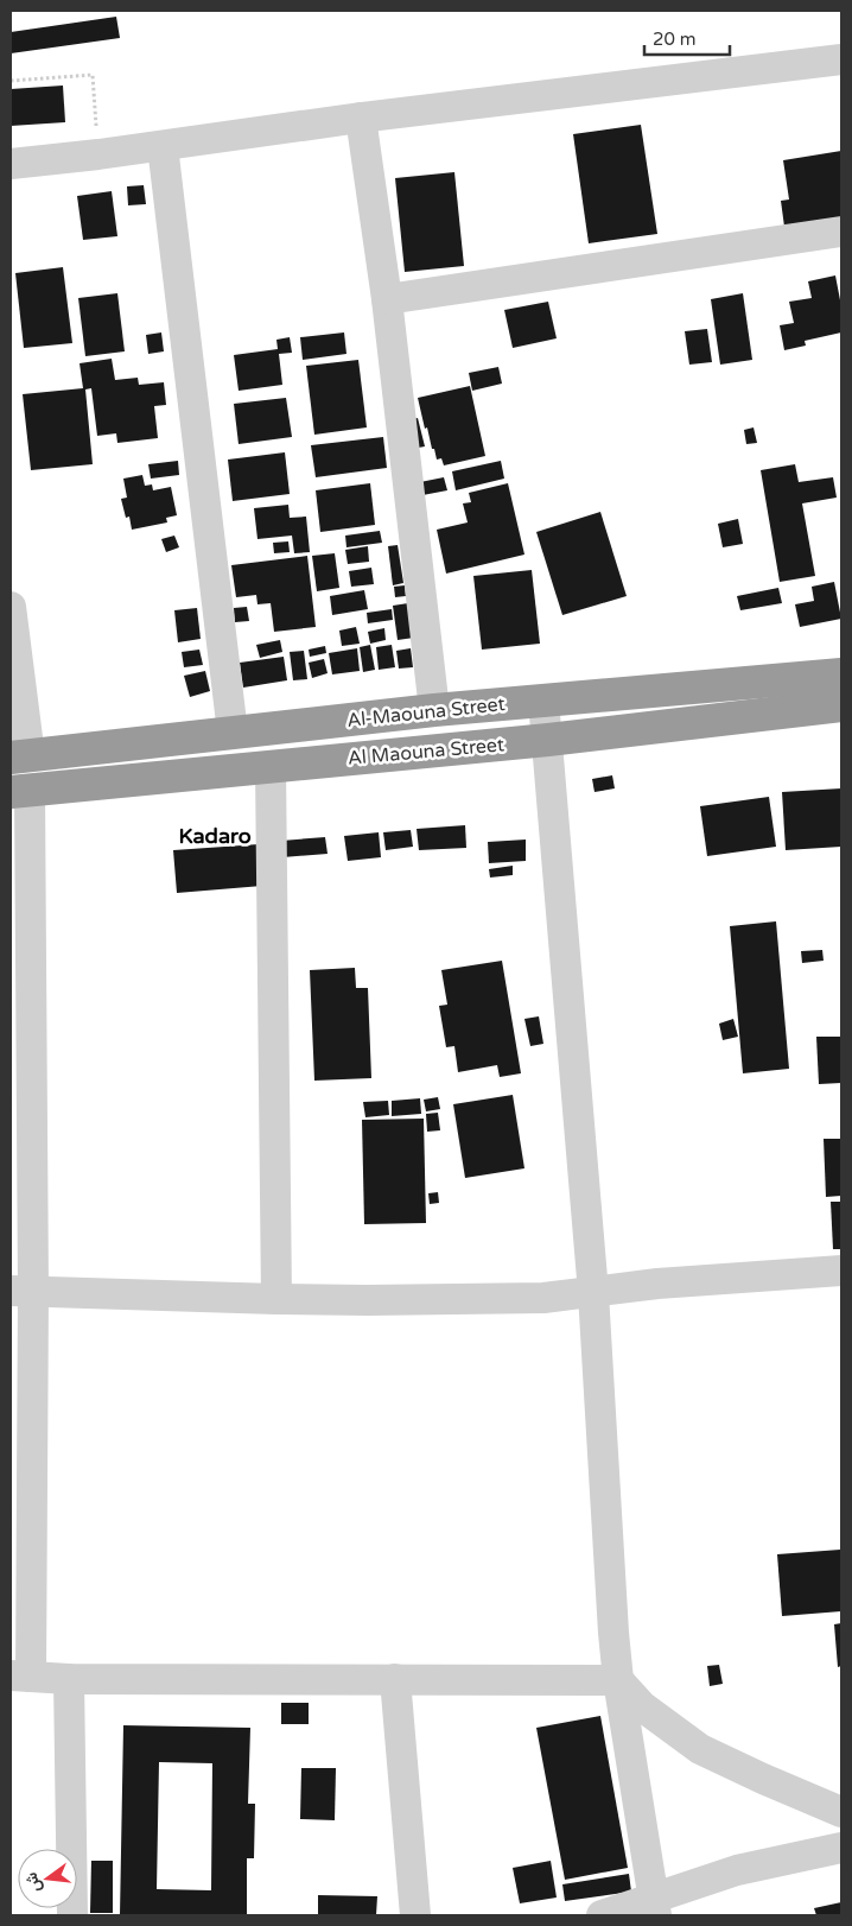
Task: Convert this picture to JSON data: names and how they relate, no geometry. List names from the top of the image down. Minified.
{"streets":{"highway":["Al-Maouna Street","Al Maouna Street"]},"districts":["Kadaro"],"scale_bar":"20 m","north":"left"}
